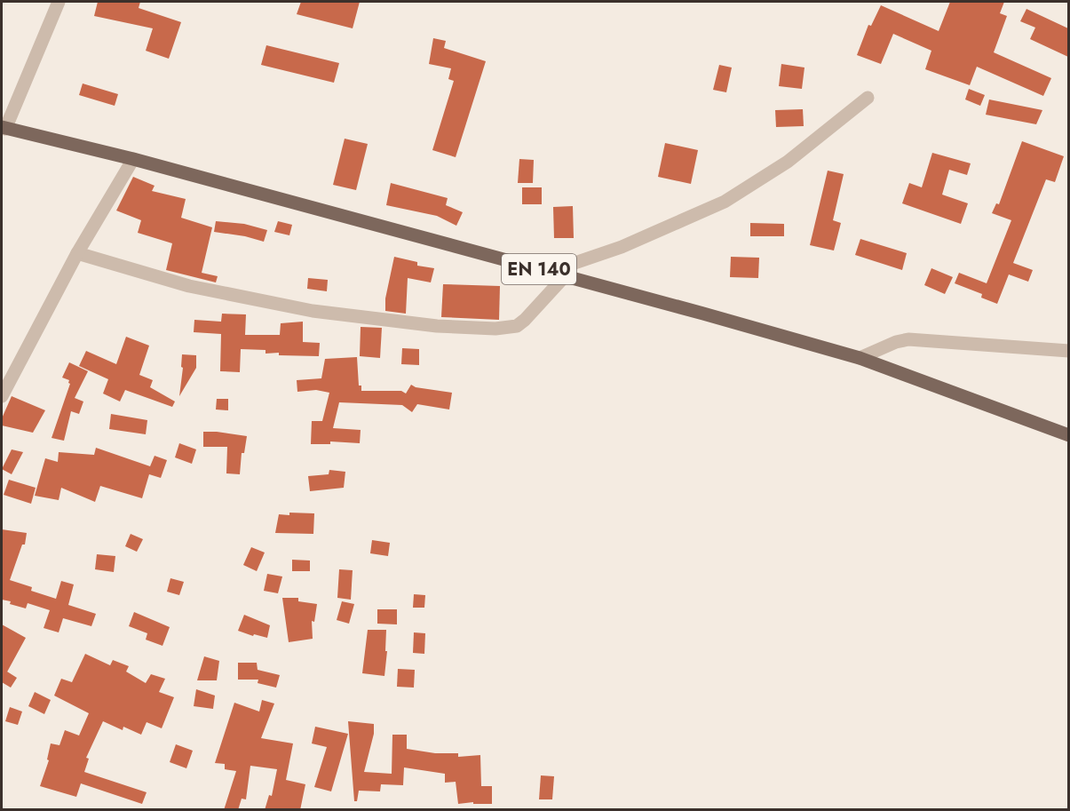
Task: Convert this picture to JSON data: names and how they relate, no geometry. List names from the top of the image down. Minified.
{"streets":{"main road":["EN 140"]}}
